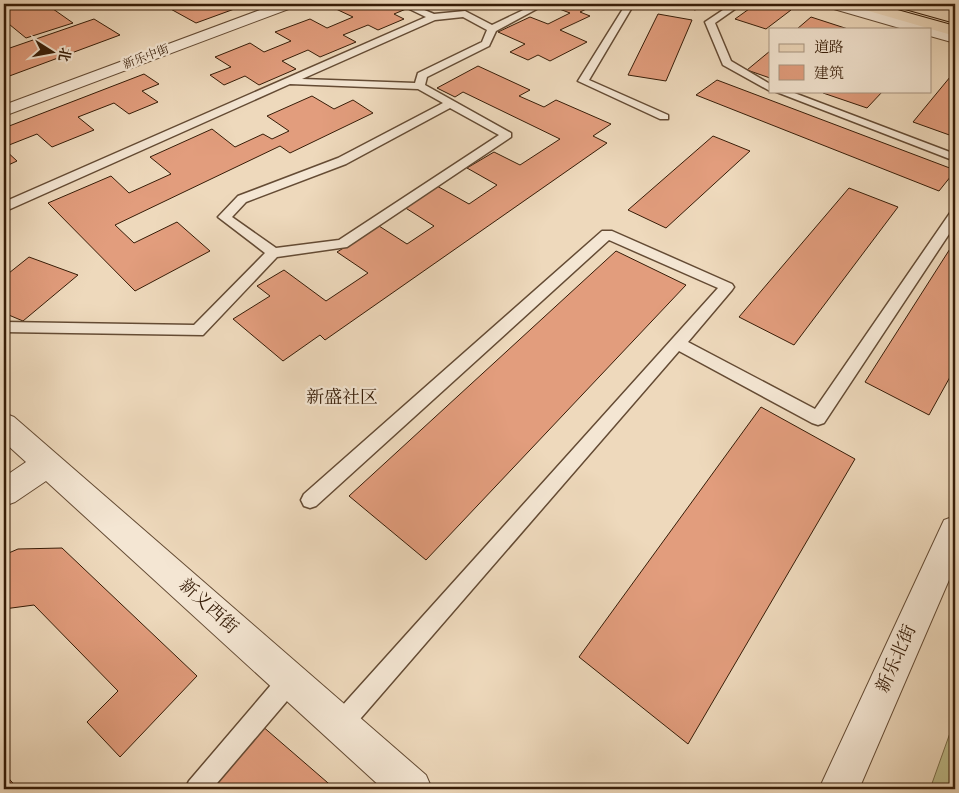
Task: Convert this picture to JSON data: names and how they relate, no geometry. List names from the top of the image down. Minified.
{"streets":{"street":["新乐中街","新义西街","新乐北街"]},"districts":["新盛社区"],"legend":["道路","建筑"],"north":"right"}
